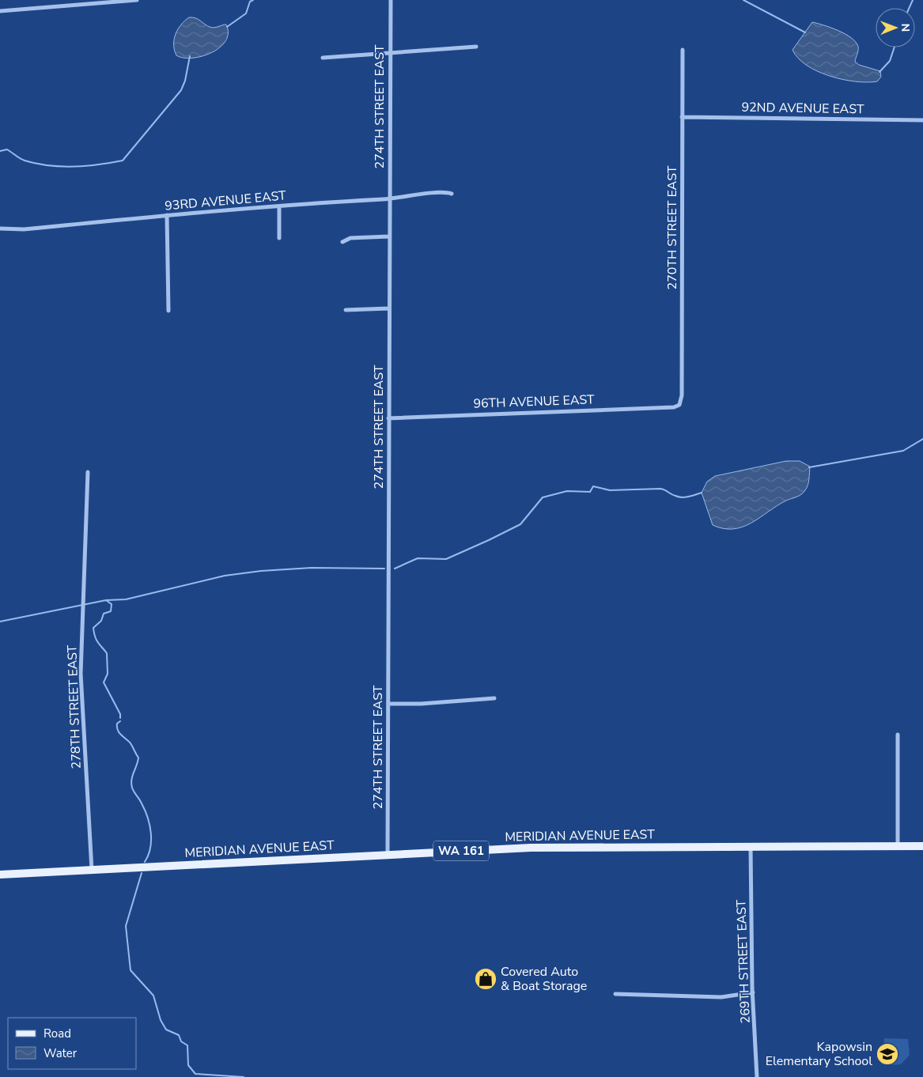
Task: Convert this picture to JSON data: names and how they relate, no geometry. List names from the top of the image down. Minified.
{"streets":{"main road":["MERIDIAN AVENUE EAST","WA 161"],"street":["274TH STREET EAST","92ND AVENUE EAST","93RD AVENUE EAST","270TH STREET EAST","96TH AVENUE EAST","278TH STREET EAST","269TH STREET EAST"]},"crossings":[["274TH STREET EAST","93RD AVENUE EAST"],["274TH STREET EAST","96TH AVENUE EAST"],["274TH STREET EAST","MERIDIAN AVENUE EAST"],["92ND AVENUE EAST","270TH STREET EAST"],["270TH STREET EAST","96TH AVENUE EAST"],["278TH STREET EAST","MERIDIAN AVENUE EAST"],["MERIDIAN AVENUE EAST","269TH STREET EAST"]],"places":{"shop":["Covered Auto & Boat Storage"],"school or university":["Kapowsin Elementary School"]},"legend":["Road","Water"],"north":"right"}
